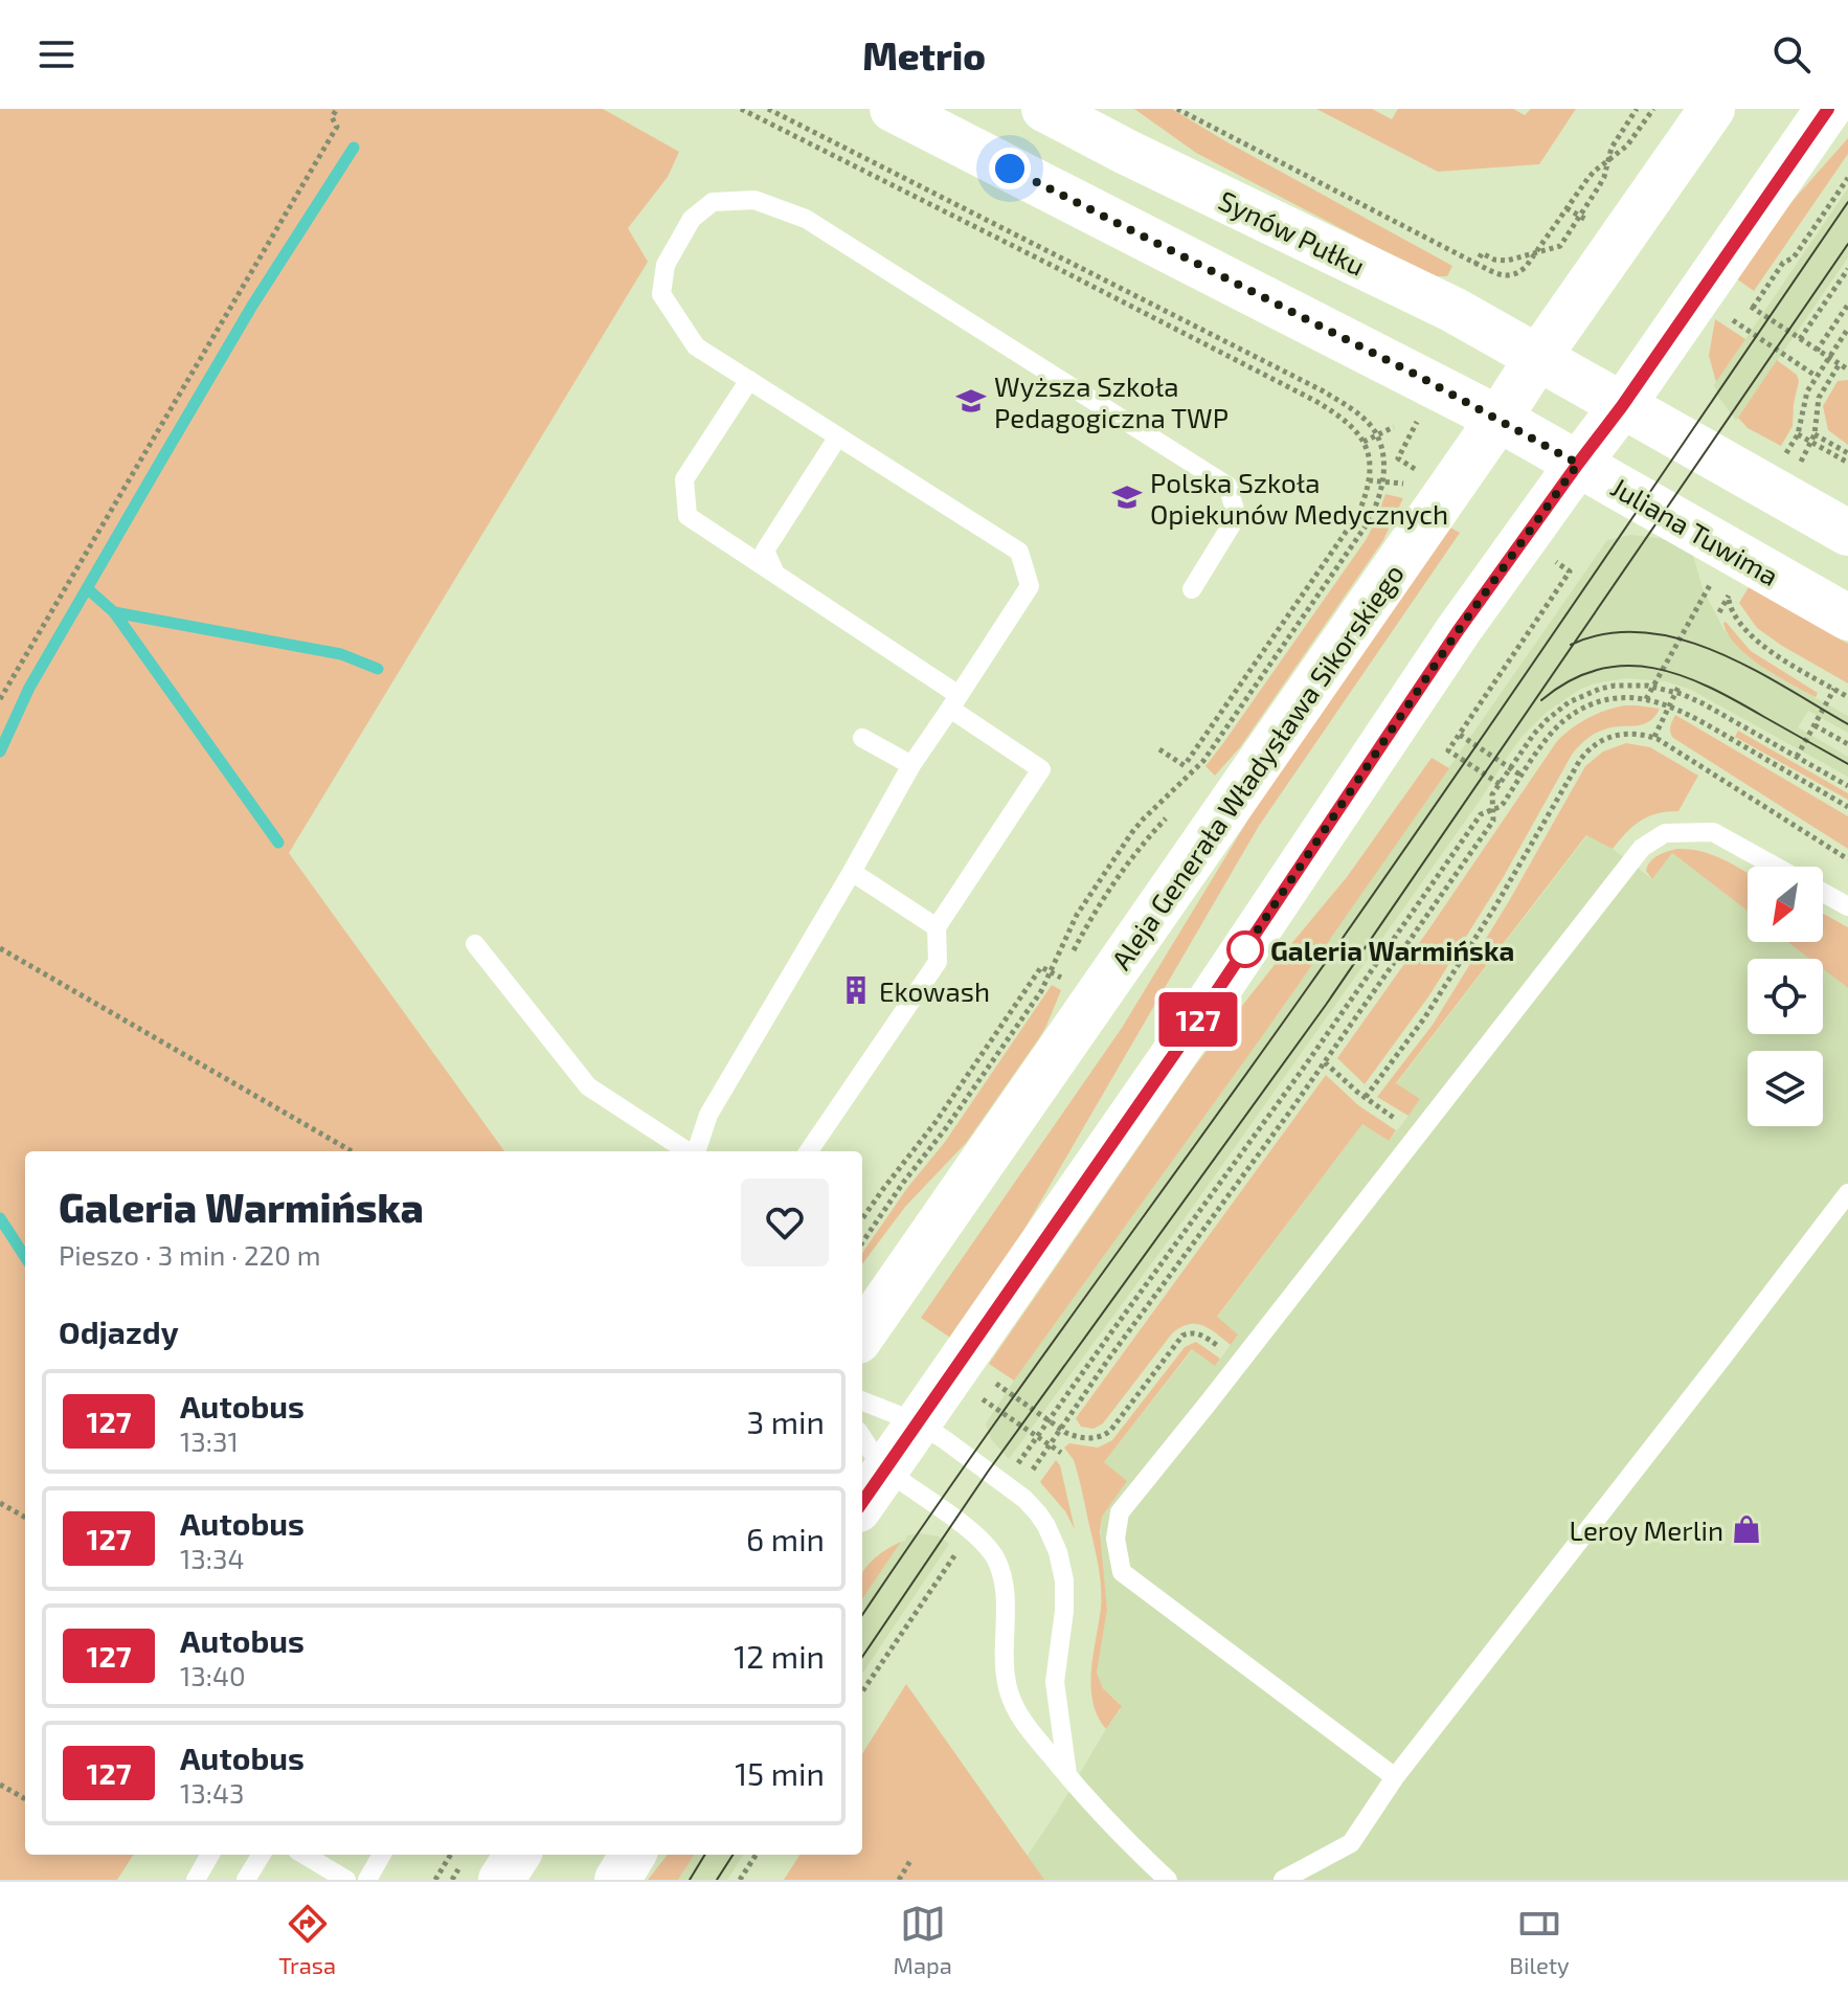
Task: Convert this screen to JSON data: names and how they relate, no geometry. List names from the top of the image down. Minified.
{"streets":{"main road":["Synów Pułku","Juliana Tuwima","Aleja Generała Władysława Sikorskiego"]},"crossings":[["Synów Pułku","Aleja Generała Władysława Sikorskiego"],["Juliana Tuwima","Aleja Generała Władysława Sikorskiego"]],"places":{"school or university":["Wyższa Szkoła Pedagogiczna TWP","Polska Szkoła Opiekunów Medycznych"],"other":["Galeria Warmińska"],"building":["Ekowash"],"shop":["Leroy Merlin"]},"lines":["bus line 127"],"north":"bottom left","page":{"header":"Metrio","on_map":"127","heading":[["Galeria Warmińska","Pieszo · 3 min · 220 m"],"Odjazdy"],"list":[{"mark":"127","name":"Autobus","note":"13:31","value":"3 min"},{"mark":"127","name":"Autobus","note":"13:34","value":"6 min"},{"mark":"127","name":"Autobus","note":"13:40","value":"12 min"},{"mark":"127","name":"Autobus","note":"13:43","value":"15 min"}],"tabs":["Trasa","Mapa","Bilety"]}}
